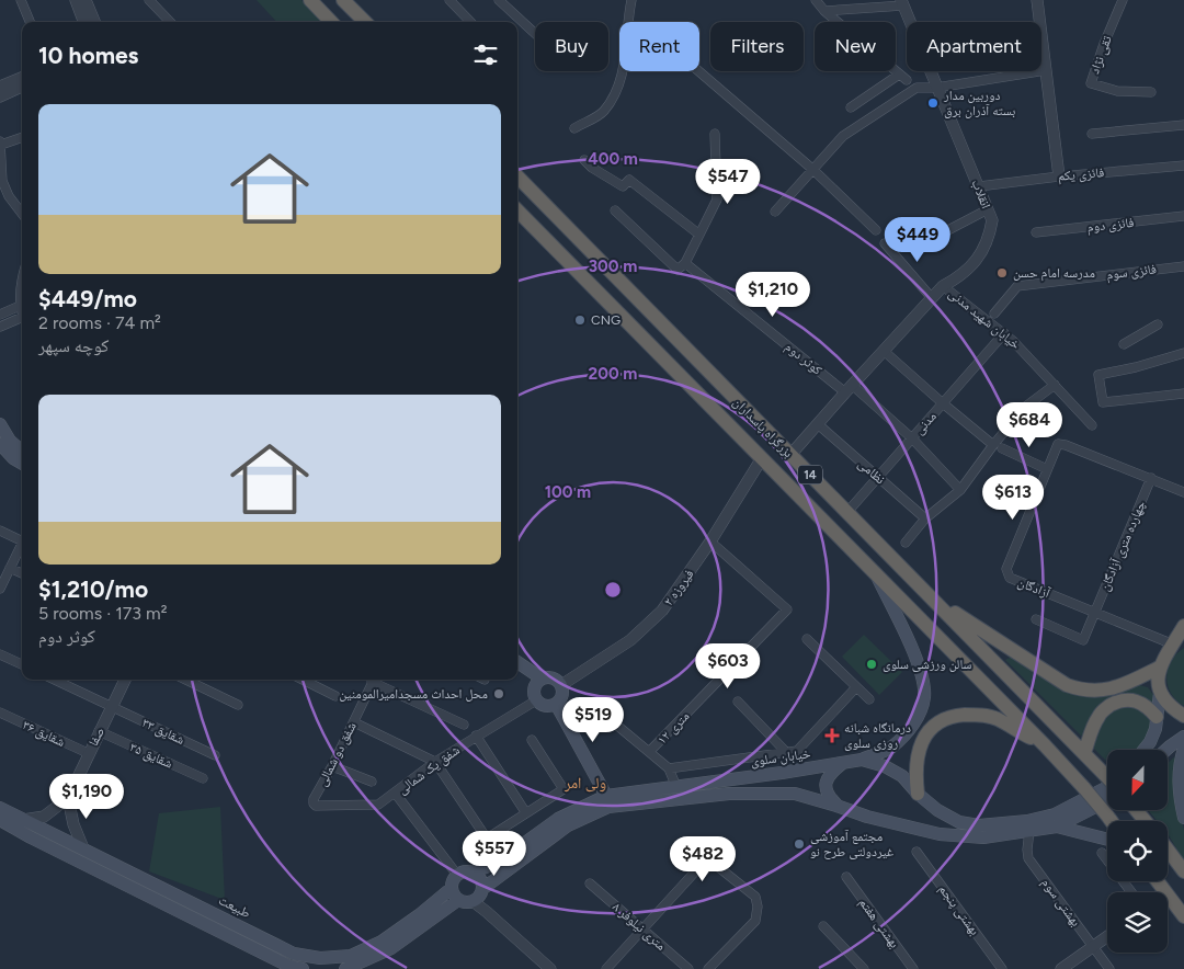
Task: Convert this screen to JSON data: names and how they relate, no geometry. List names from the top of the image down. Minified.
{"streets":{"highway":["بزرگراه پاسداران","14"],"main road":["خیابان سلوی","طبیعت"],"street":["تقی نژاد","فائزی یکم","انقلاب","فائزی دوم","فائزی سوم","خیابان شهید مدنی","کوثر دوم","مدنی","نظامی","چهارده متری آزادگان","فیروزه ٢","آزادگان","۱۲ متری","شقایق ۳۳","شقایق ۳۶","صفا","شفق دو شمالی","شقایق ۳۵","شفق یک شمالی","بهشتی سوم","بهشتی پنجم","بهشتی هفتم","۸ متری نیلوفر"]},"crossings":[["فائزی یکم","انقلاب"],["انقلاب","خیابان شهید مدنی"],["انقلاب","کوثر دوم"],["انقلاب","بزرگراه پاسداران"],["انقلاب","نظامی"],["خیابان شهید مدنی","مدنی"],["کوثر دوم","مدنی"],["مدنی","بزرگراه پاسداران"],["مدنی","نظامی"],["بزرگراه پاسداران","فیروزه ٢"],["چهارده متری آزادگان","آزادگان"],["فیروزه ٢","۱۲ متری"],["فیروزه ٢","شفق یک شمالی"],["شقایق ۳۳","صفا"],["شقایق ۳۶","صفا"],["صفا","شقایق ۳۵"],["شفق دو شمالی","شفق یک شمالی"],["خیابان سلوی","بهشتی سوم"],["خیابان سلوی","طبیعت"]],"districts":["ولی امر"],"places":{"other":["دوربین مدار بسته آذران برق","مدرسه امام حسن","CNG","سالن ورزشی سلوی","محل احداث مسجدامیرالمومنین","مجتمع آموزشی غیردولتی طرح نو"],"health":["درمانگاه شبانه روزی سلوی"]},"north":"bottom","page":{"chip":["Buy","Rent","Filters","New","Apartment"],"heading":"10 homes","list":[{"name":"$449/mo","note":"2 rooms · 74 m² · کوچه سپهر"},{"name":"$1,210/mo","note":"5 rooms · 173 m² · کوثر دوم"}],"price":["$547","$449","$1,210","$684","$613","$603","$519","$1,190","$557","$482"]},"rings":["400 m","300 m","200 m","100 m"]}
